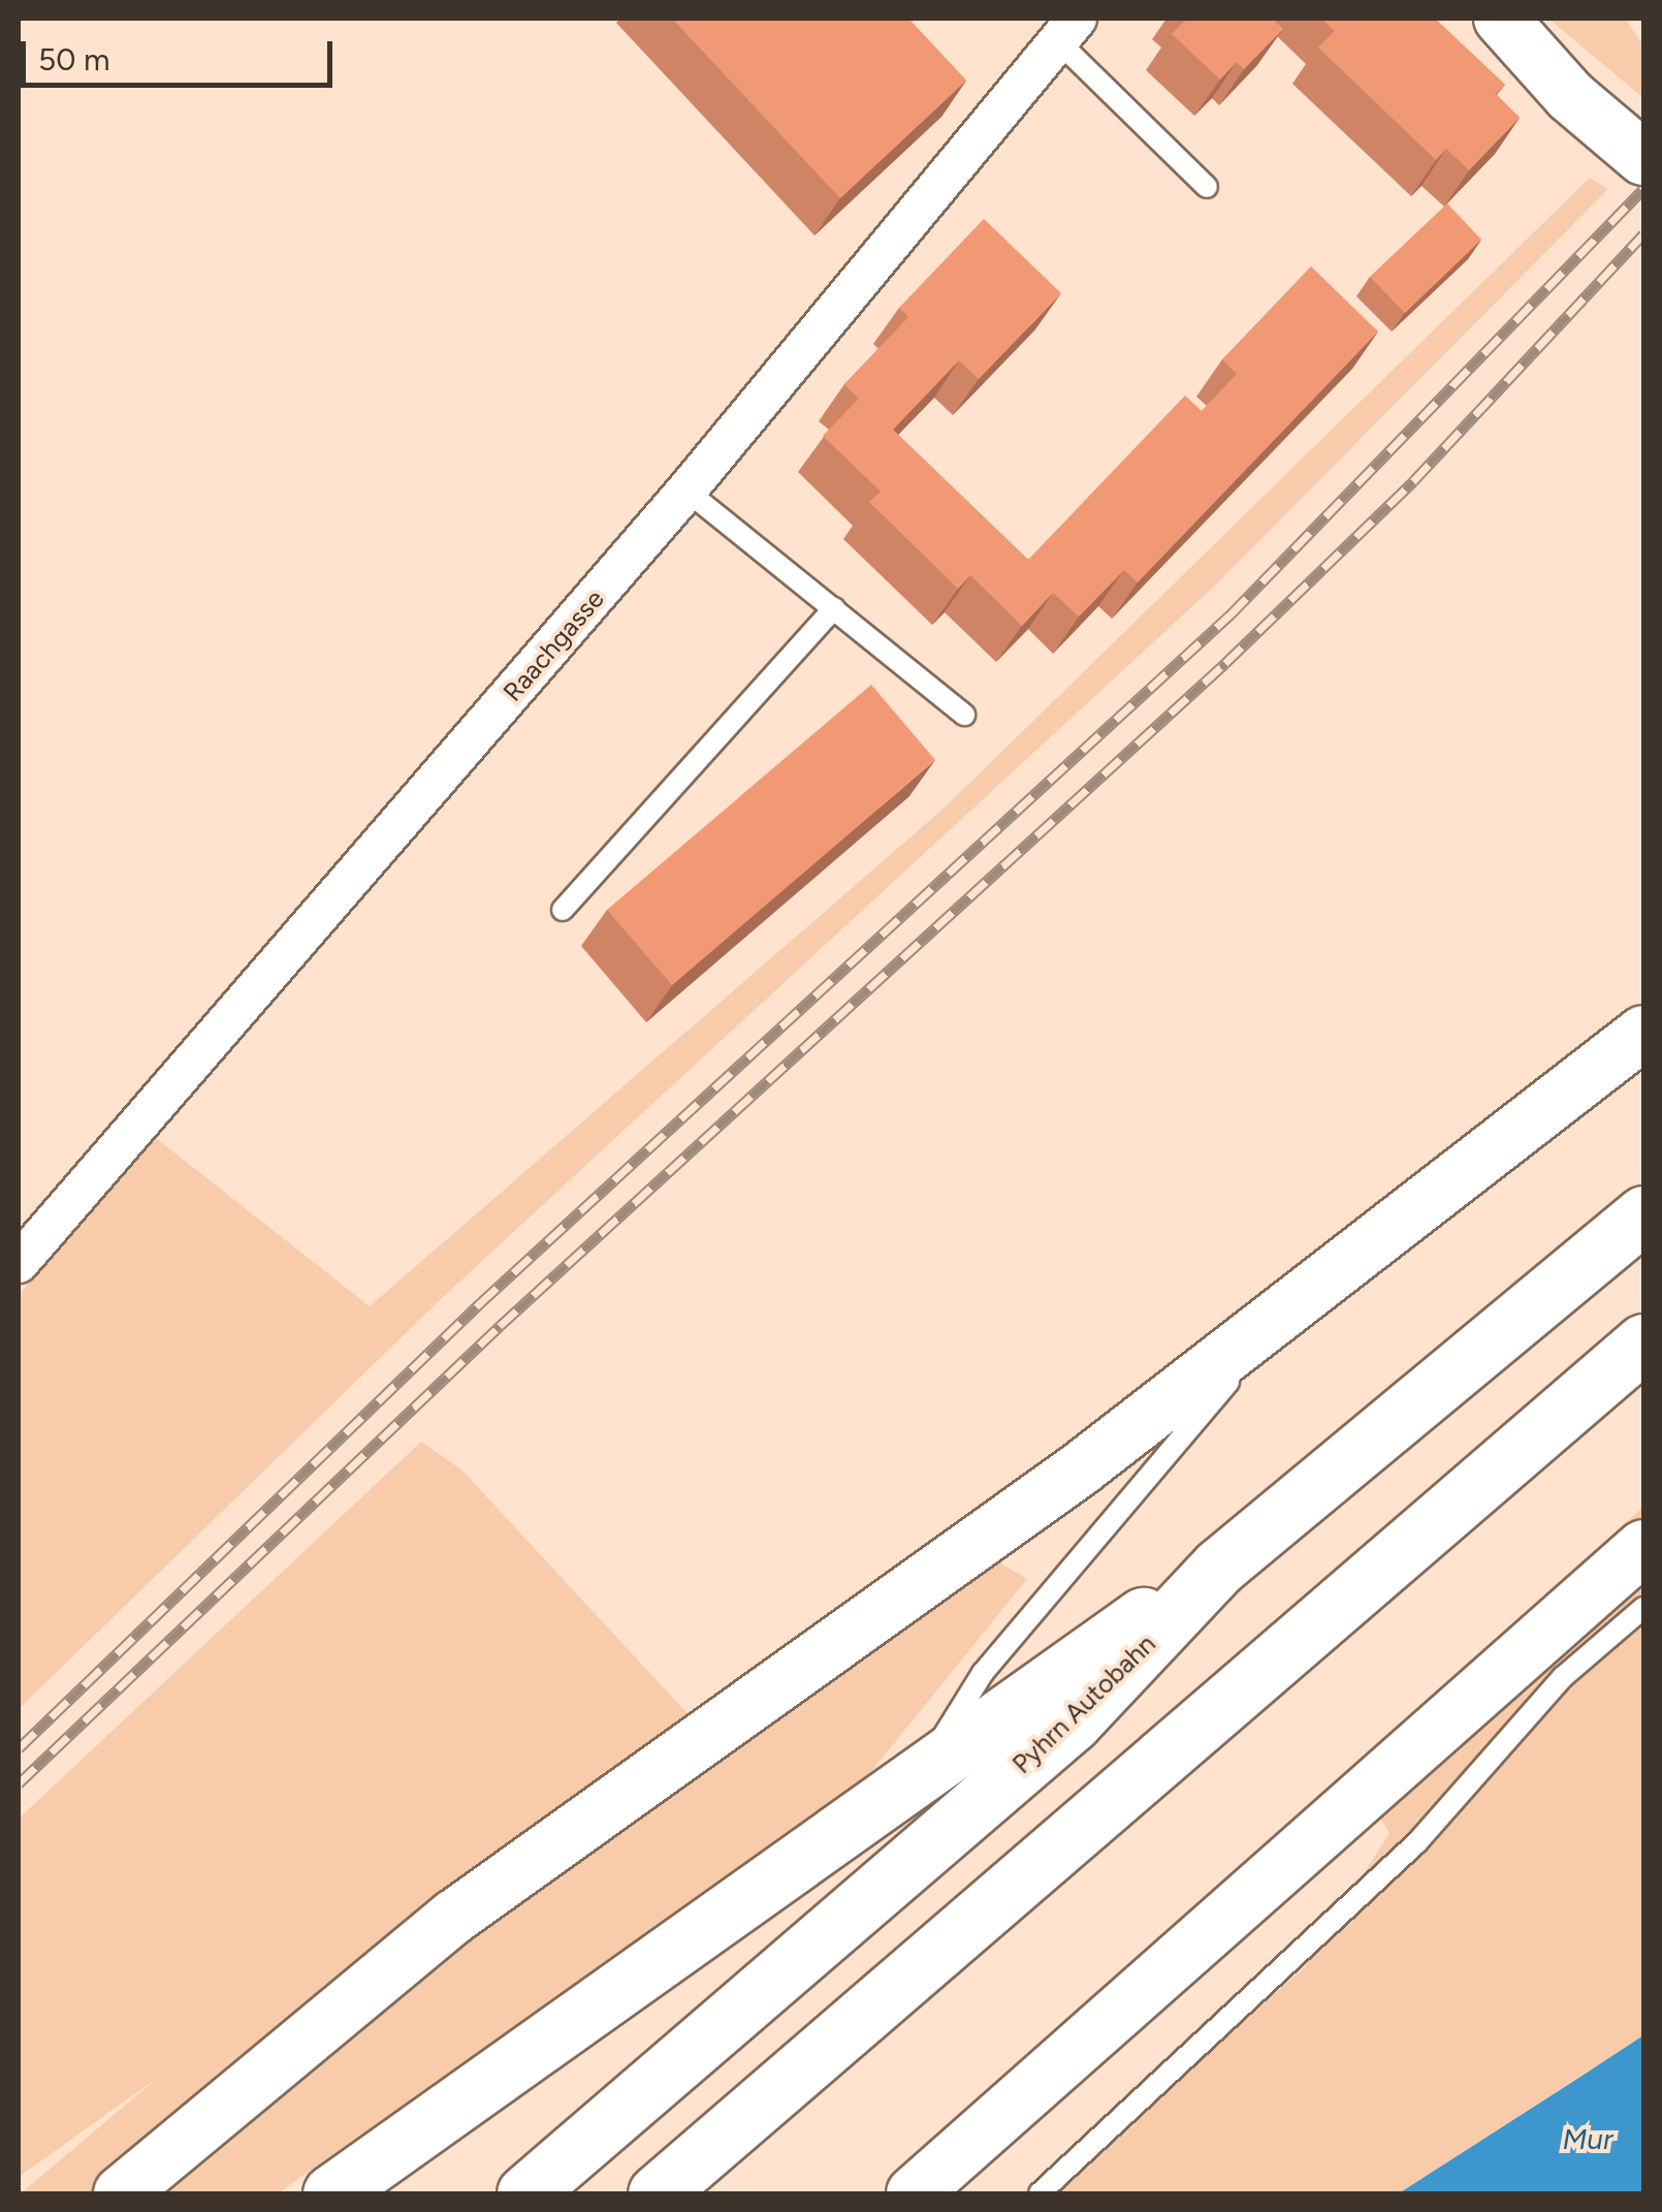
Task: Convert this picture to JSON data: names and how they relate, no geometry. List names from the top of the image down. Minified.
{"streets":{"highway":["Pyhrn Autobahn"],"street":["Raachgasse"]},"water":["Mur"],"scale_bar":"50 m"}
